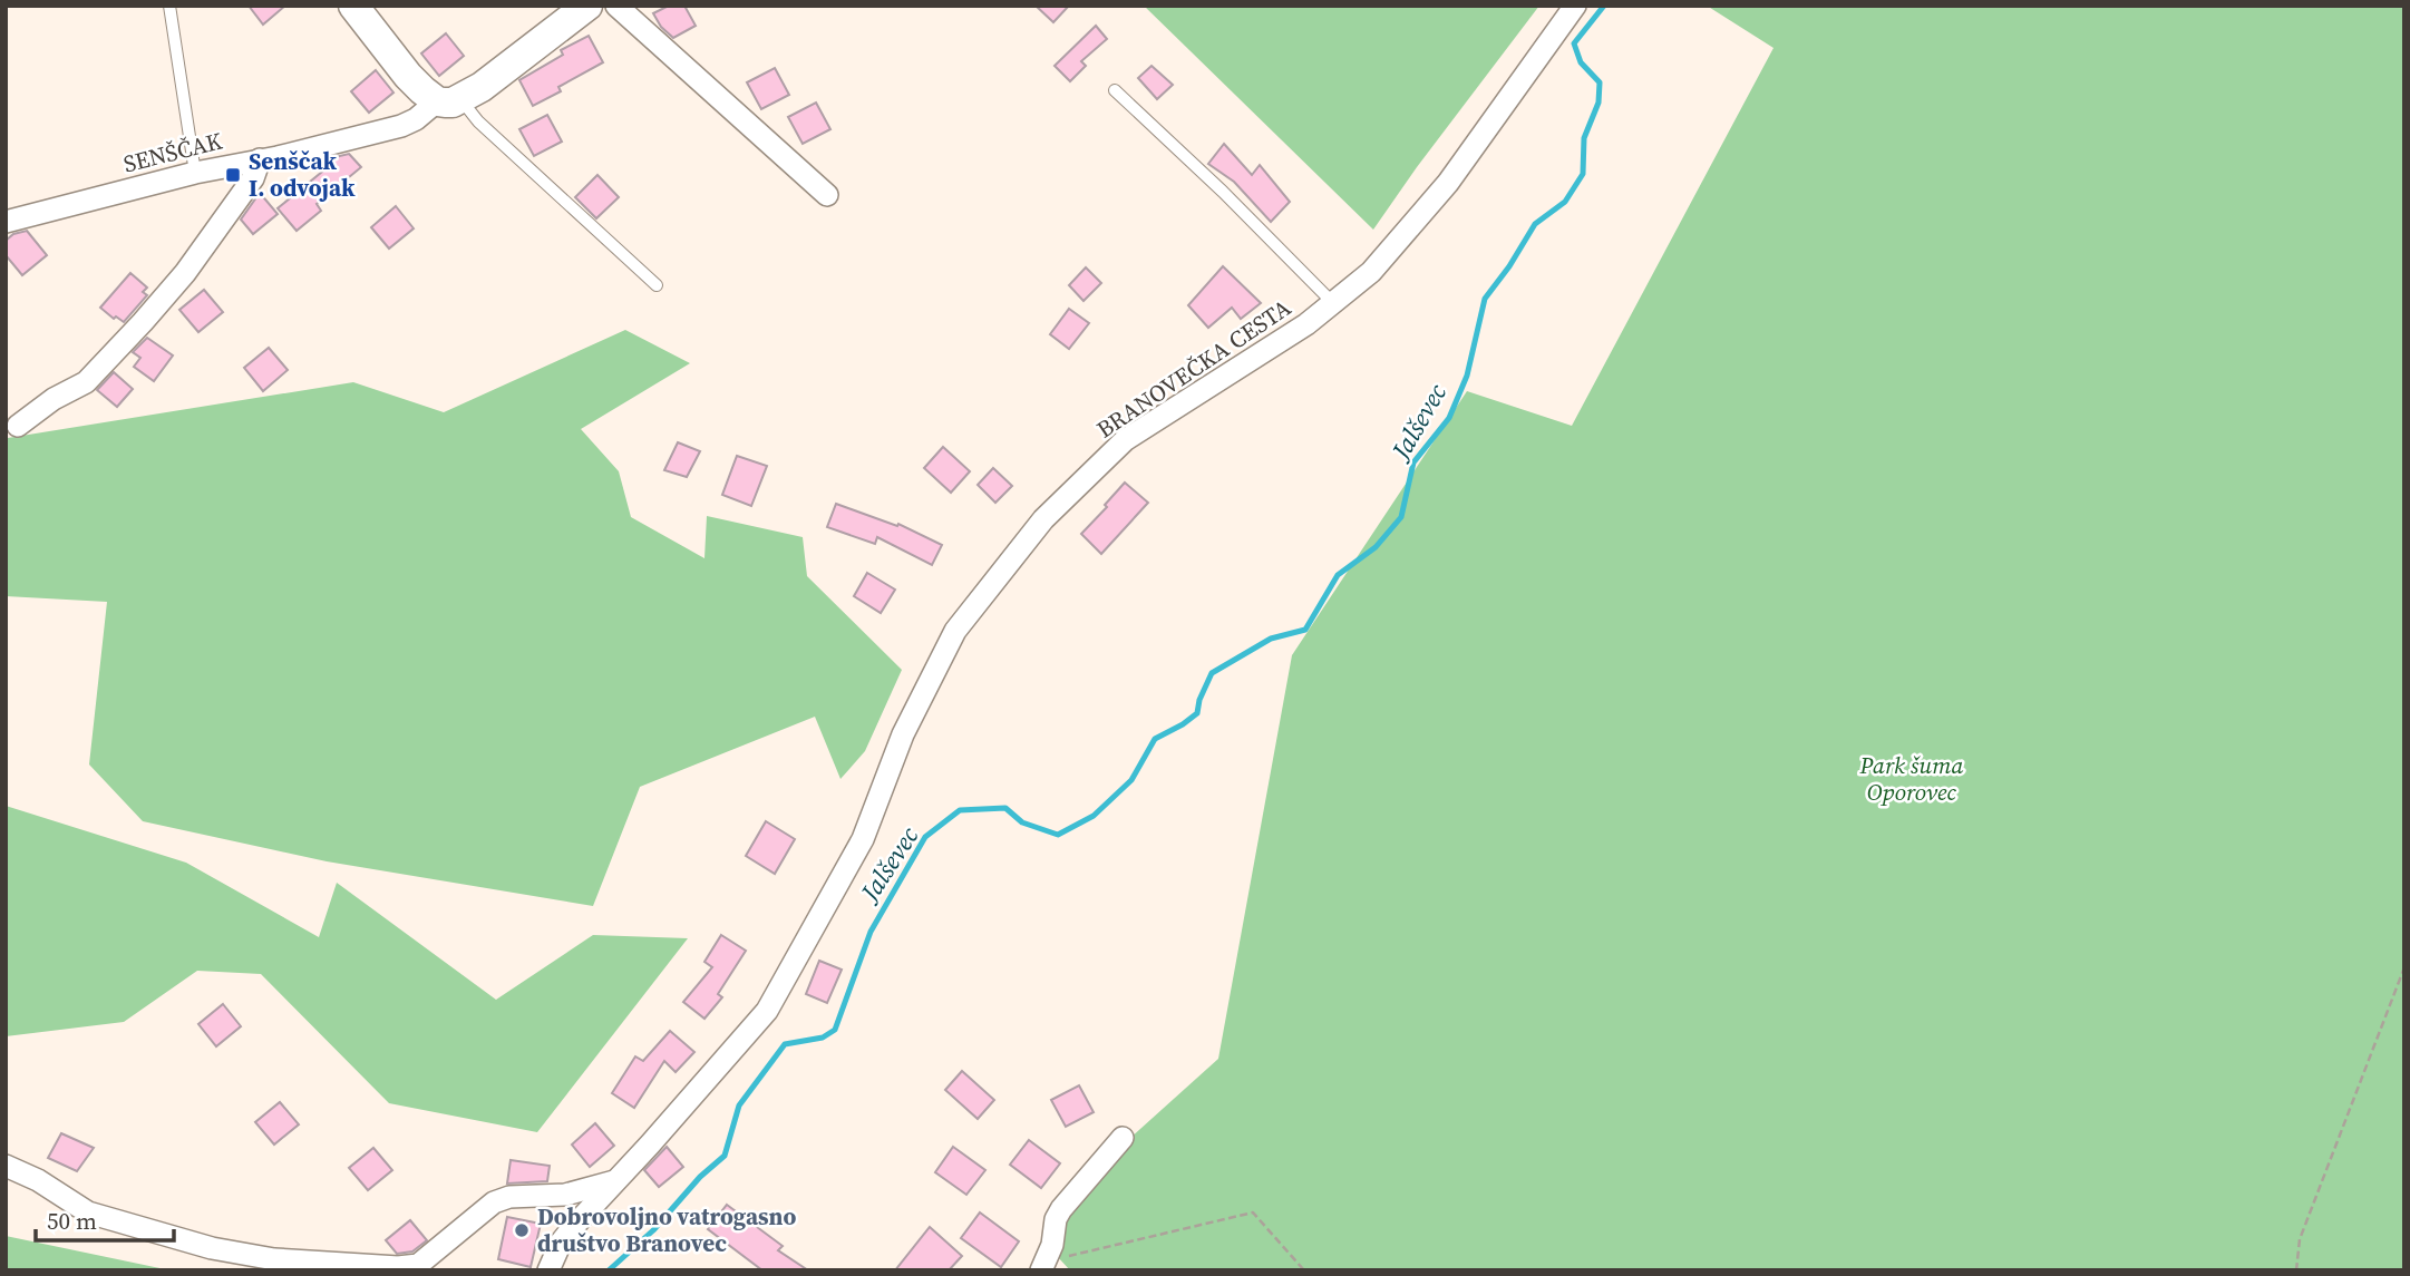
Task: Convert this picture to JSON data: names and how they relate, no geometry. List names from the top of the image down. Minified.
{"streets":{"street":["SENŠČAK","BRANOVEČKA CESTA"]},"water":["Jalševec"],"parks":["Park šuma Oporovec"],"places":{"transit":["Senščak I. odvojak"],"other":["Dobrovoljno vatrogasno društvo Branovec"]},"scale_bar":"50 m"}
